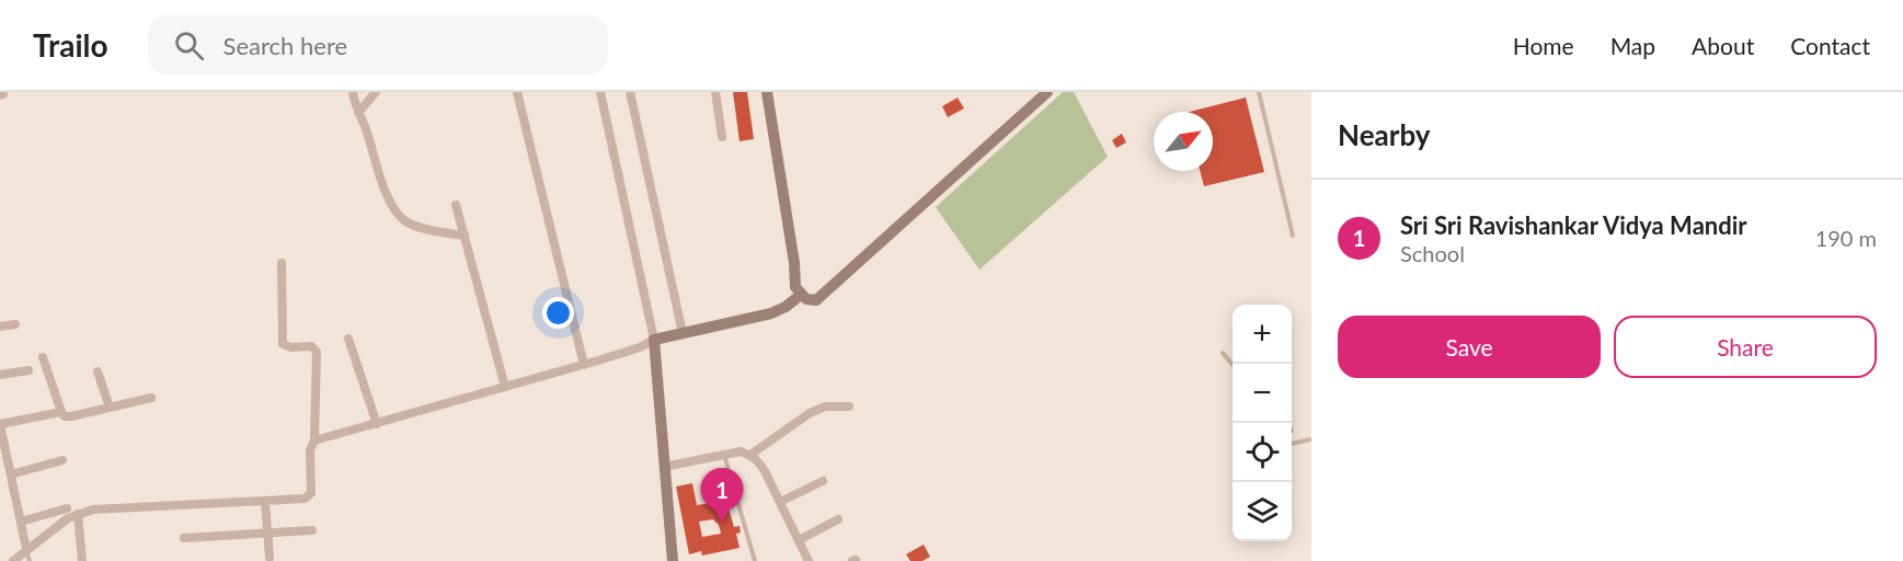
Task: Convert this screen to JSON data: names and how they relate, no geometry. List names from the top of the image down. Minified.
{"north":"top right","page":{"header":"Trailo","search":"Search here","nav":["Home","Map","About","Contact"],"heading":"Nearby","list":[{"mark":"1","name":"Sri Sri Ravishankar Vidya Mandir","note":"School","value":"190 m"}],"buttons":["Save","Share"],"map_buttons":["+","−"],"pins":"1"}}
